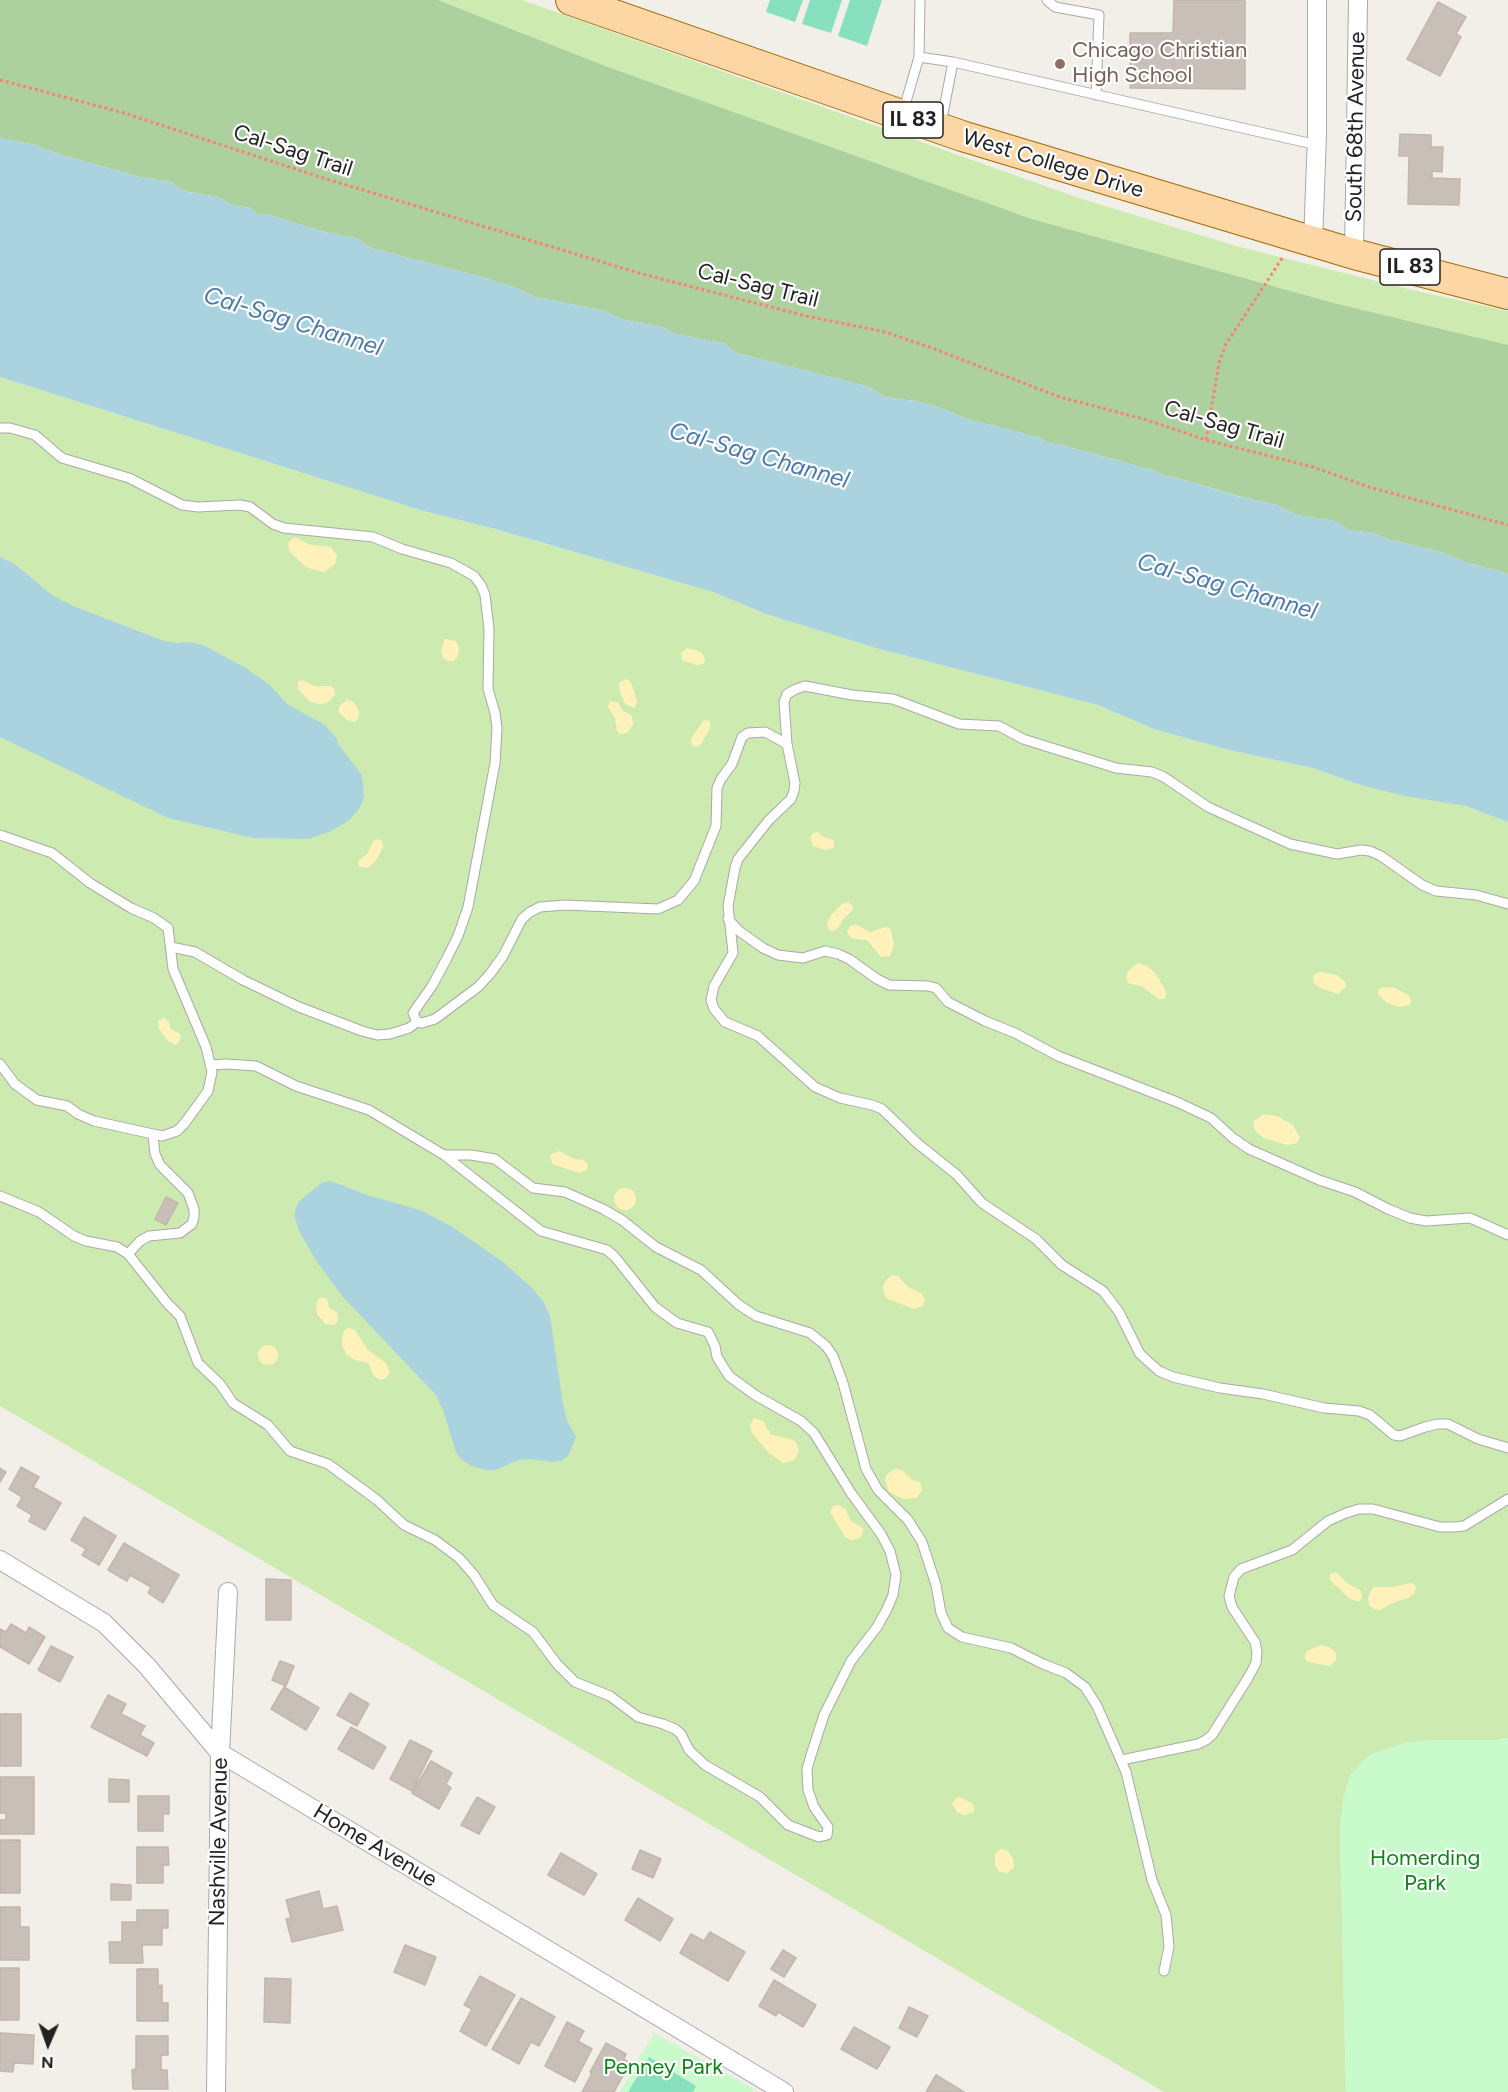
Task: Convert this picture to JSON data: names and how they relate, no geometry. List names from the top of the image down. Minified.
{"streets":{"main road":["IL 83","West College Drive"],"street":["South 68th Avenue","Nashville Avenue","Home Avenue"],"path":["Cal-Sag Trail"]},"crossings":[["South 68th Avenue","West College Drive"],["Nashville Avenue","Home Avenue"]],"water":["Cal-Sag Channel"],"parks":["Homerding Park","Penney Park"],"places":["Chicago Christian High School"],"north":"bottom"}
